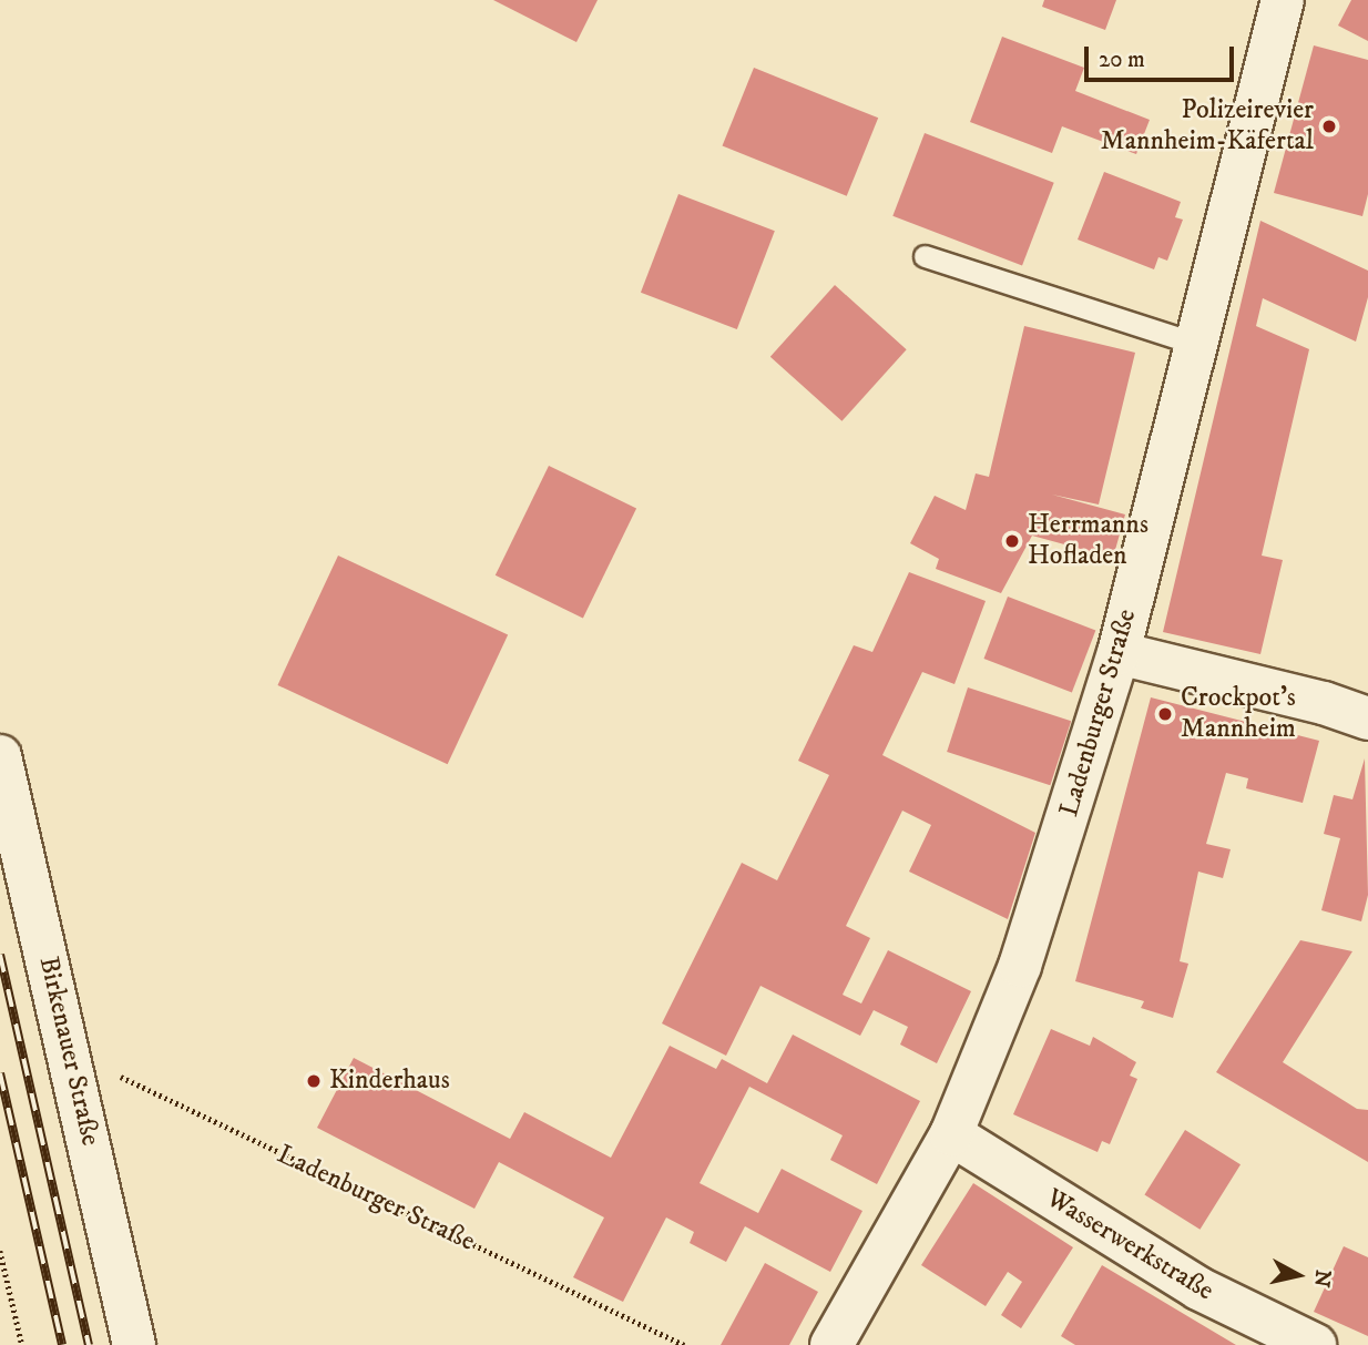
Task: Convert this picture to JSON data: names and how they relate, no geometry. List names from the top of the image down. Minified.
{"streets":{"street":["Ladenburger Straße","Birkenauer Straße","Wasserwerkstraße"]},"crossings":[["Ladenburger Straße","Birkenauer Straße"],["Ladenburger Straße","Wasserwerkstraße"]],"places":["Polizeirevier Mannheim-Käfertal","Herrmanns Hofladen","Crockpot's Mannheim","Kinderhaus"],"scale_bar":"20 m","north":"right"}
